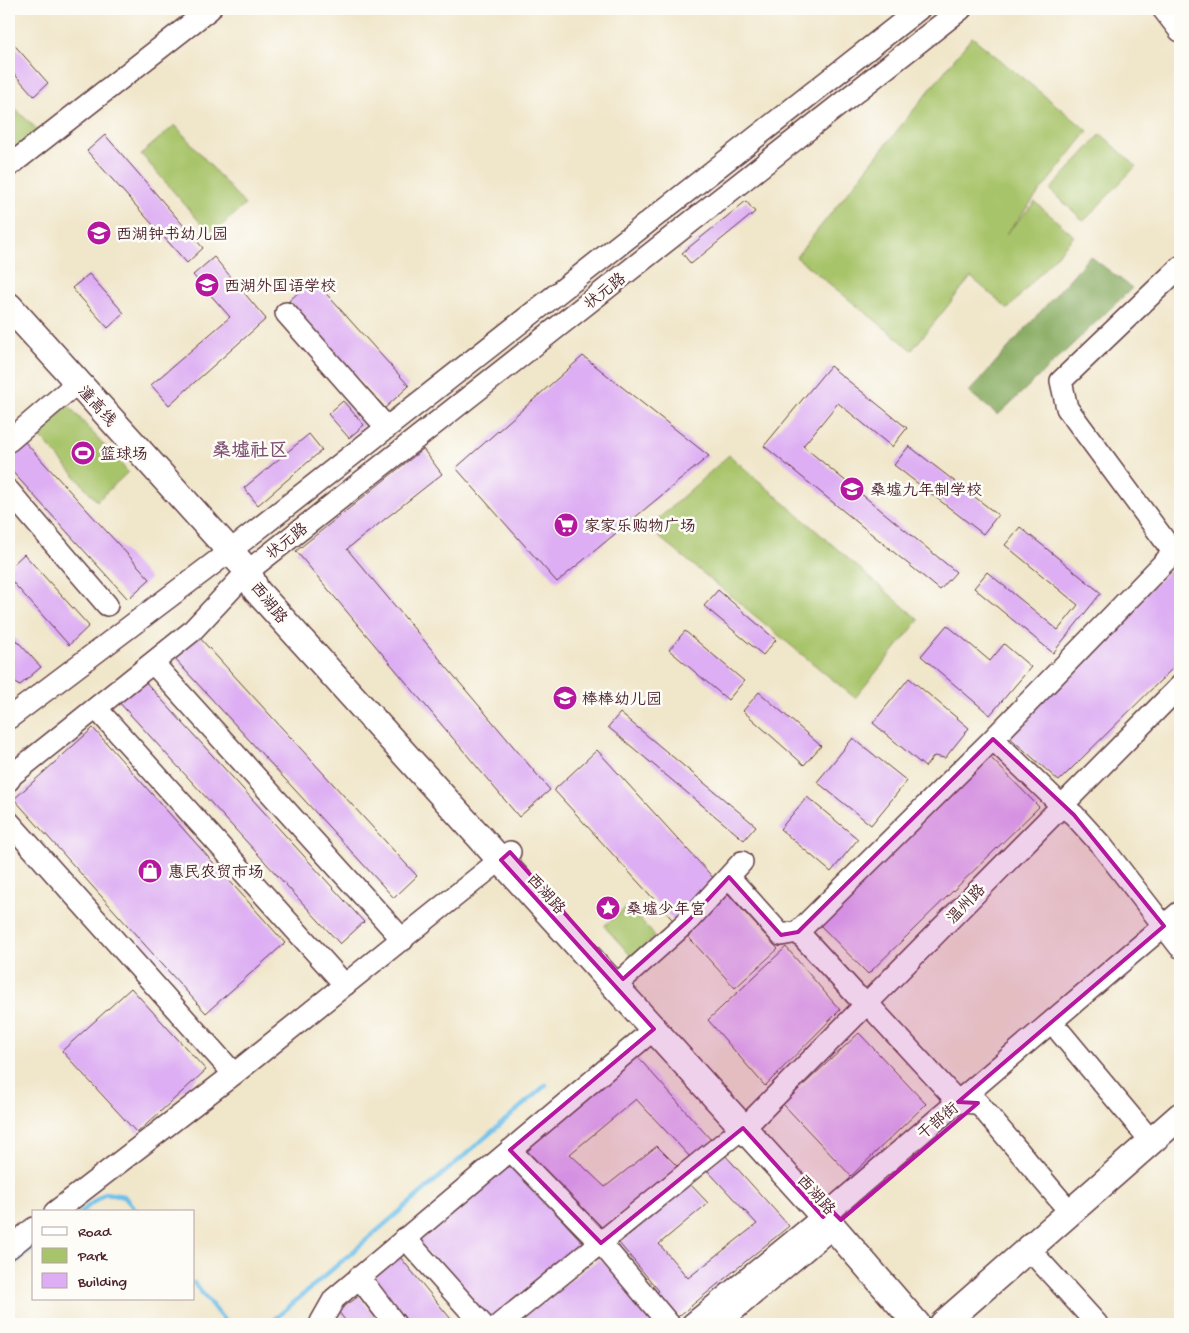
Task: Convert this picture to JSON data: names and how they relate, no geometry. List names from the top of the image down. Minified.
{"streets":{"main road":["潼高线","西湖路"],"street":["状元路","温州路","干部街"]},"crossings":[["状元路","潼高线"],["状元路","西湖路"],["潼高线","西湖路"],["西湖路","温州路"],["西湖路","干部街"]],"districts":["桑墟社区"],"places":{"school or university":["西湖钟书幼儿园","西湖外国语学校","桑墟九年制学校","棒棒幼儿园"],"sports":["篮球场"],"supermarket":["家家乐购物广场"],"shop":["惠民农贸市场"],"place":["桑墟少年宫"]},"legend":["Road","Park","Building"]}
